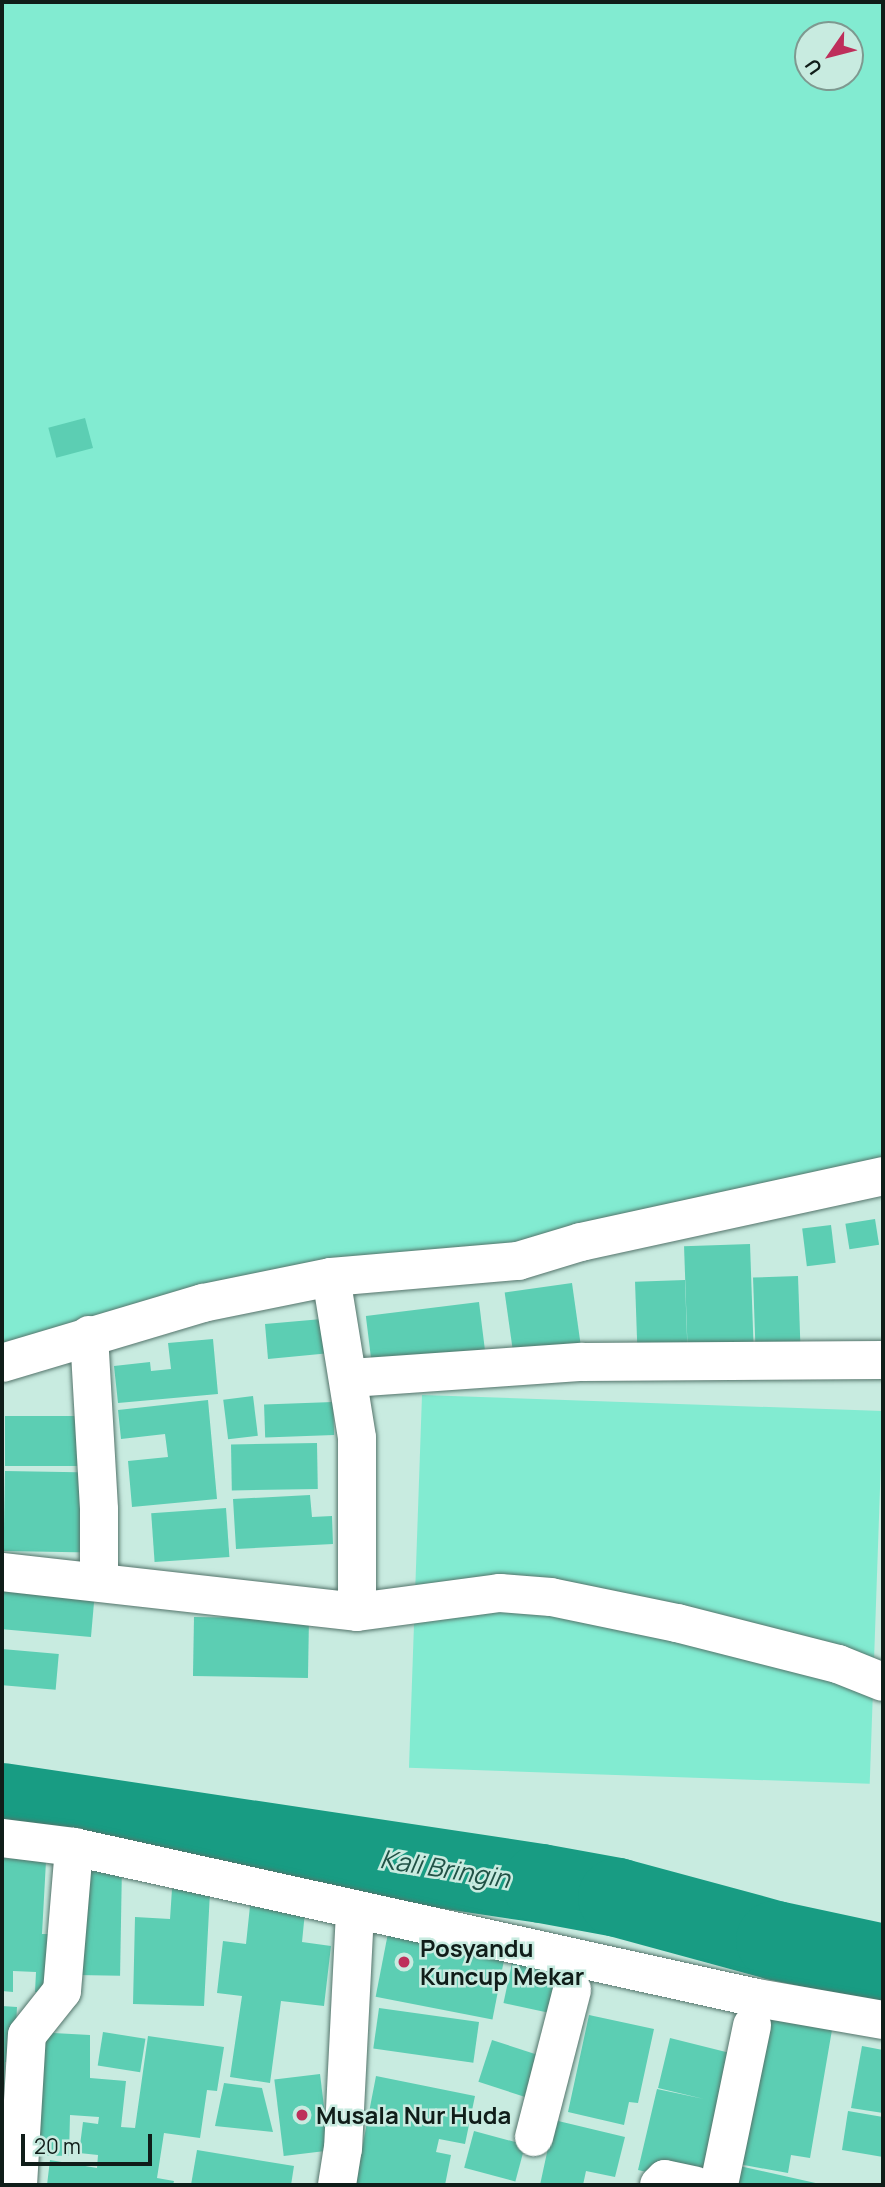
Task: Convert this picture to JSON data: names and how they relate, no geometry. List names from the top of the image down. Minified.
{"water":["Kali Bringin"],"places":["Posyandu Kuncup Mekar","Musala Nur Huda"],"scale_bar":"20 m","north":"bottom left"}
